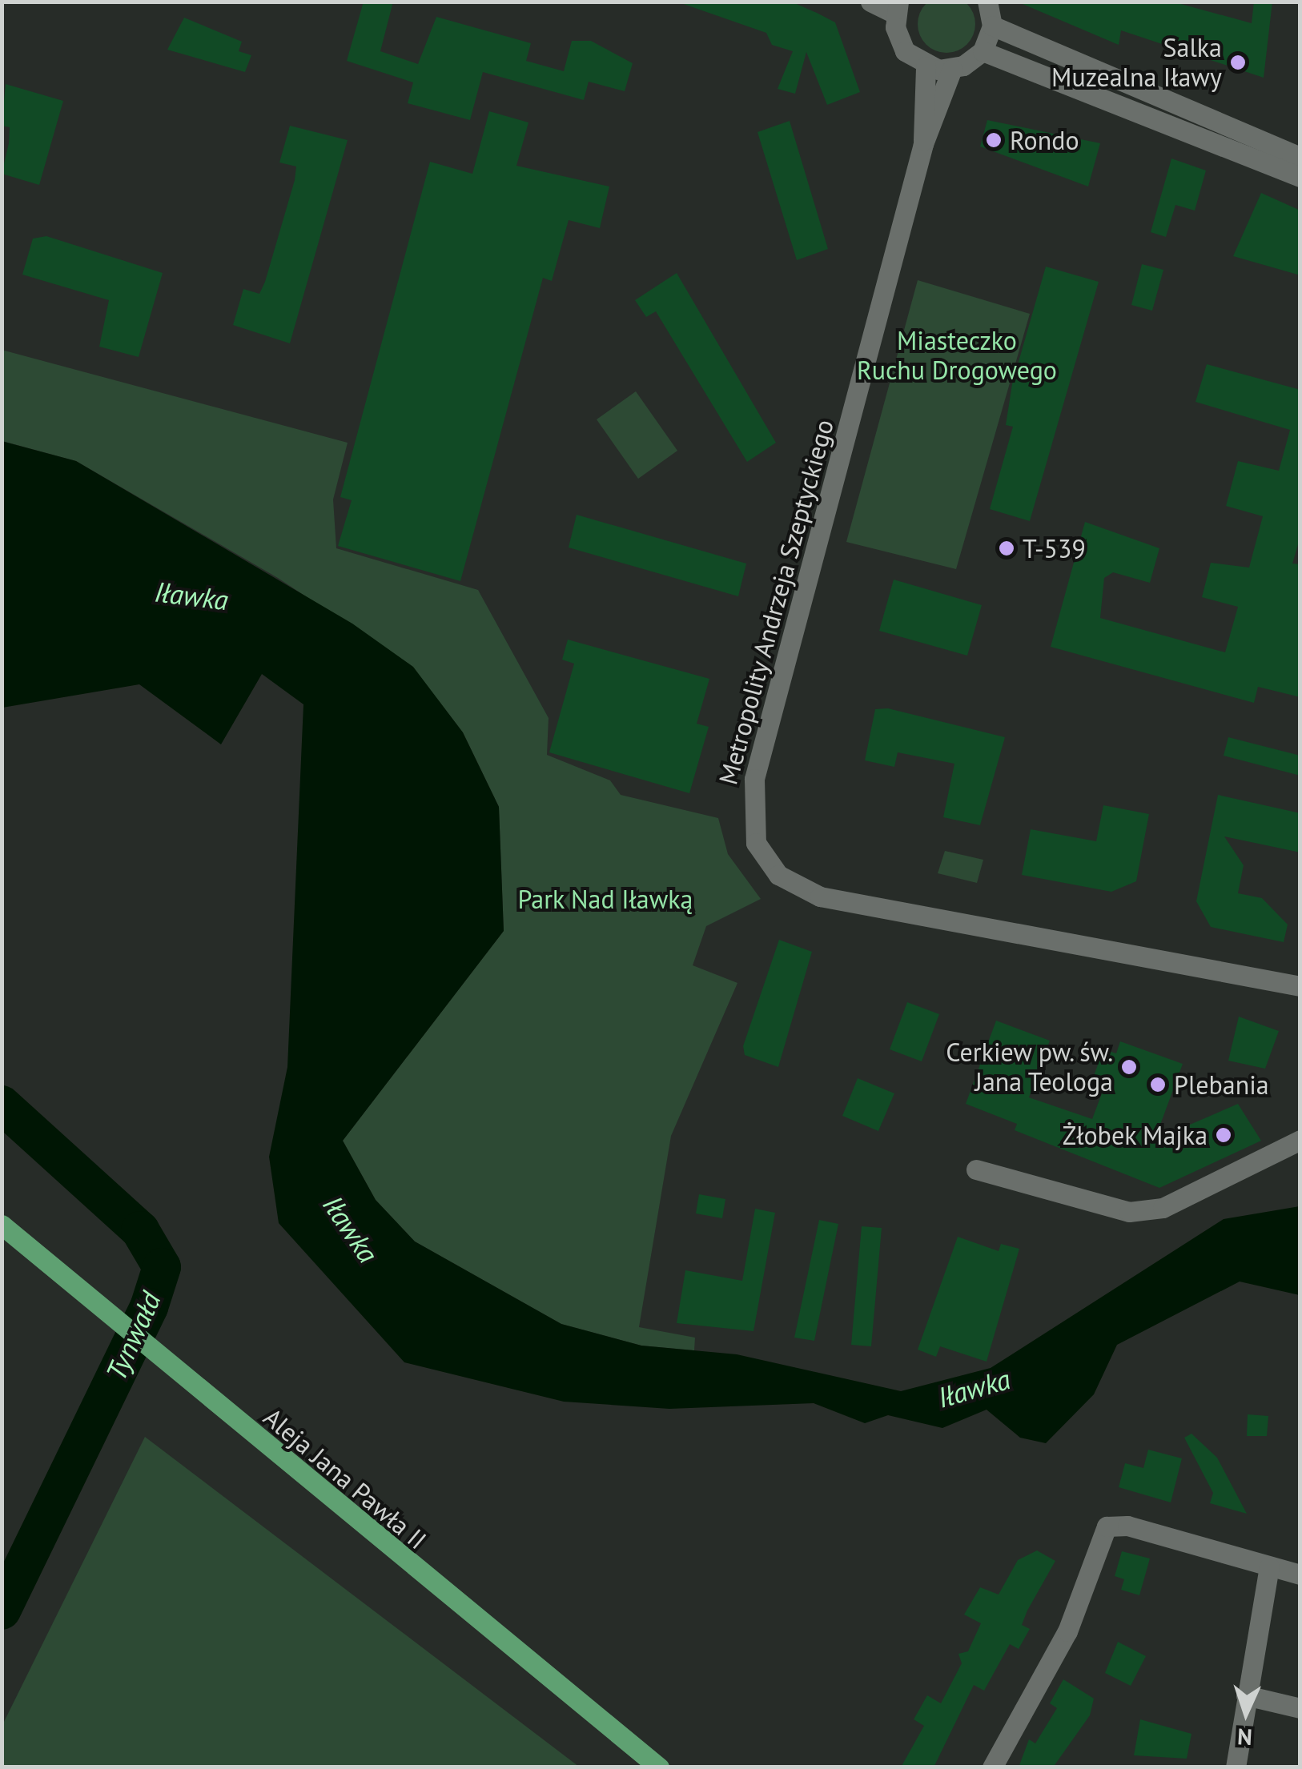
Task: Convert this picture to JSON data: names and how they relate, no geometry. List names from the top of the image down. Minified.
{"streets":{"main road":["Aleja Jana Pawła II"],"street":["Metropolity Andrzeja Szeptyckiego"]},"water":["Iławka","Tynwałd"],"parks":["Miasteczko Ruchu Drogowego","Park Nad Iławką"],"places":["Salka Muzealna Iławy","Rondo","T-539","Cerkiew pw. św. Jana Teologa","Plebania","Żłobek Majka"],"north":"bottom"}
